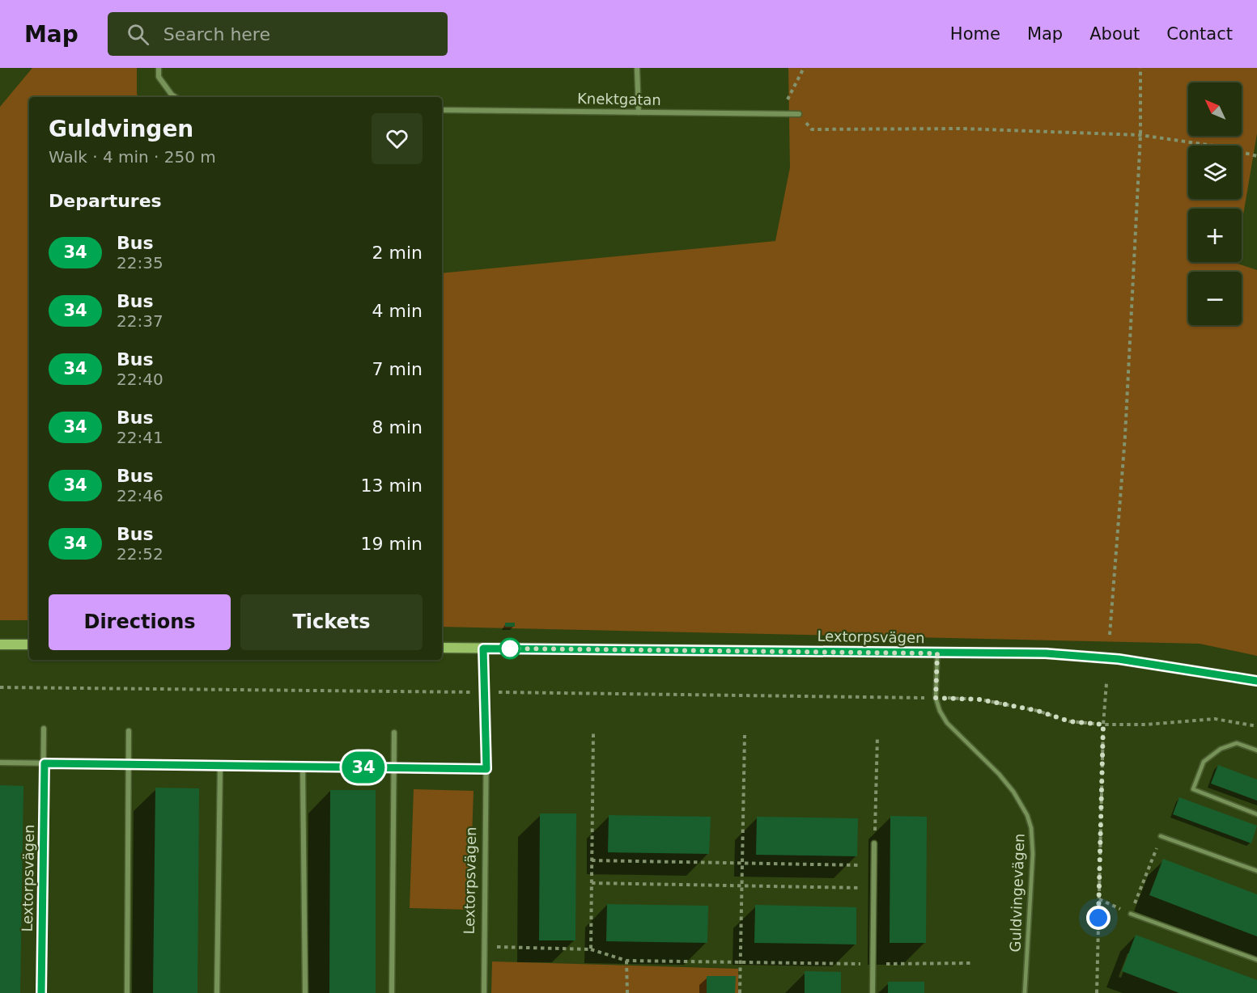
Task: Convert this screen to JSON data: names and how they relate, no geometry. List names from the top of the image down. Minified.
{"streets":{"street":["Knektgatan","Lextorpsvägen"],"lane":["Guldvingevägen"]},"crossings":[["Lextorpsvägen","Guldvingevägen"]],"lines":["bus line 34"],"north":"top left","page":{"header":"Map","search":"Search here","nav":["Home","Map","About","Contact"],"on_map":"34","map_buttons":["+","−"],"heading":[["Guldvingen","Walk · 4 min · 250 m"],"Departures"],"list":[{"mark":"34","name":"Bus","note":"22:35","value":"2 min"},{"mark":"34","name":"Bus","note":"22:37","value":"4 min"},{"mark":"34","name":"Bus","note":"22:40","value":"7 min"},{"mark":"34","name":"Bus","note":"22:41","value":"8 min"},{"mark":"34","name":"Bus","note":"22:46","value":"13 min"},{"mark":"34","name":"Bus","note":"22:52","value":"19 min"}],"buttons":["Directions","Tickets"]}}
